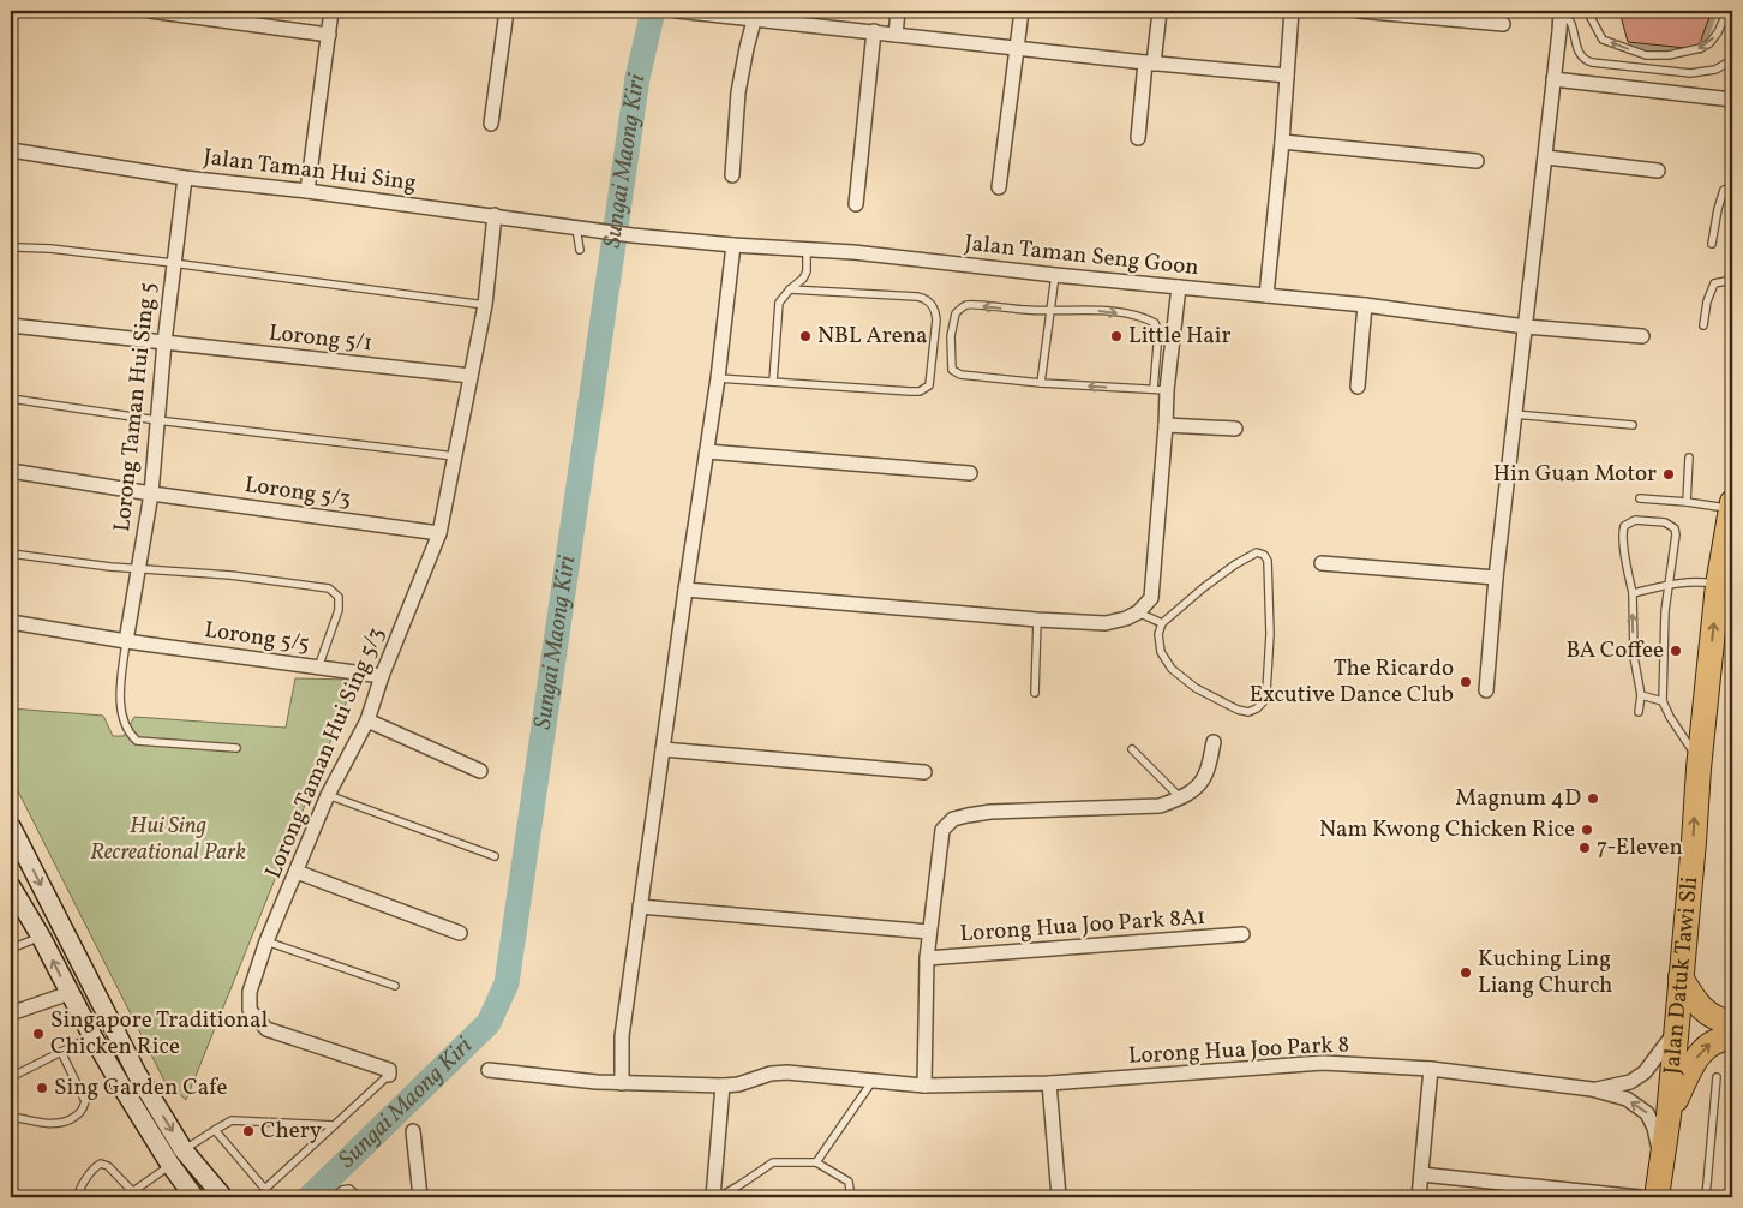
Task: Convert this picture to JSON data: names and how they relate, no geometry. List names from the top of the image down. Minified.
{"streets":{"highway":["Jalan Datuk Tawi Sli"],"street":["Jalan Taman Hui Sing","Jalan Taman Seng Goon","Lorong 5/1","Lorong Taman Hui Sing 5","Lorong 5/3","Lorong 5/5","Lorong Taman Hui Sing 5/3","Lorong Hua Joo Park 8A1","Lorong Hua Joo Park 8"]},"crossings":[["Jalan Taman Hui Sing","Jalan Taman Seng Goon"],["Jalan Taman Hui Sing","Lorong Taman Hui Sing 5"],["Jalan Taman Hui Sing","Lorong Taman Hui Sing 5/3"],["Lorong 5/1","Lorong Taman Hui Sing 5"],["Lorong 5/1","Lorong Taman Hui Sing 5/3"],["Lorong Taman Hui Sing 5","Lorong 5/3"],["Lorong Taman Hui Sing 5","Lorong 5/5"],["Lorong 5/3","Lorong Taman Hui Sing 5/3"],["Lorong 5/5","Lorong Taman Hui Sing 5/3"],["Jalan Datuk Tawi Sli","Lorong Hua Joo Park 8"]],"one_way":["Jalan Datuk Tawi Sli"],"water":["Sungai Maong Kiri"],"parks":["Hui Sing Recreational Park"],"places":["NBL Arena","Little Hair","Hin Guan Motor","BA Coffee","The Ricardo Excutive Dance Club","Magnum 4D","Nam Kwong Chicken Rice","7-Eleven","Kuching Ling Liang Church","Singapore Traditional Chicken Rice","Sing Garden Cafe","Chery"]}
